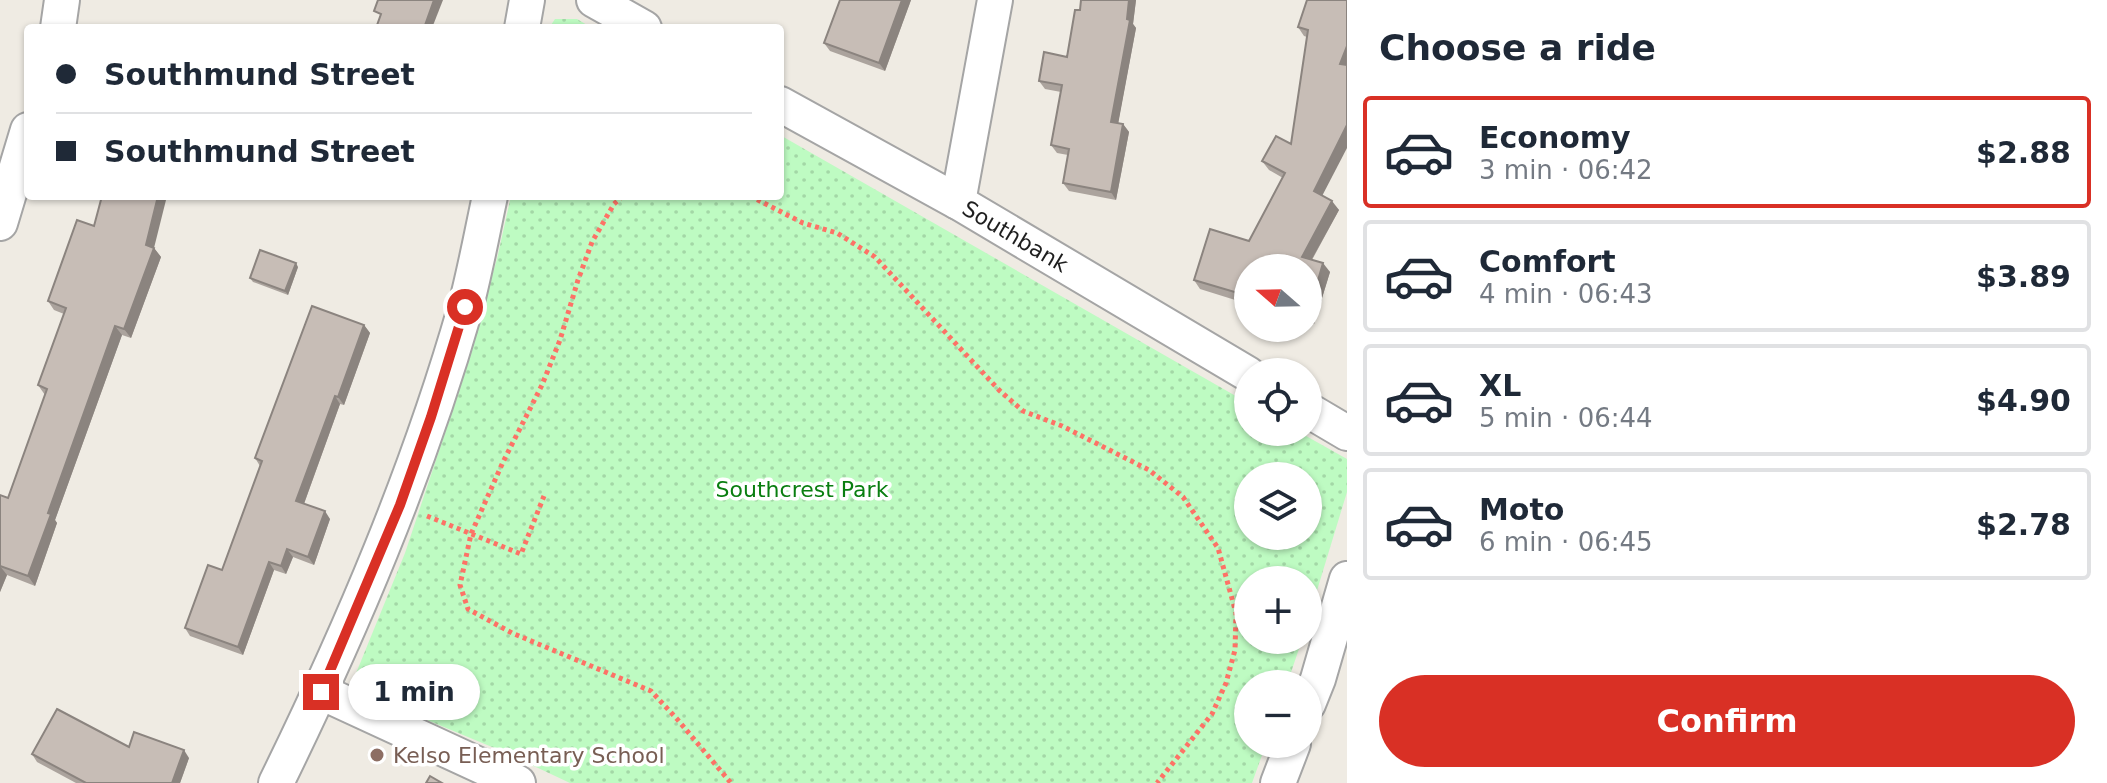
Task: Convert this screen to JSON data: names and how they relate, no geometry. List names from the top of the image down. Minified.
{"streets":{"street":["Southbank"]},"parks":["Southcrest Park"],"places":["Kelso Elementary School"],"north":"left","page":{"heading":"Choose a ride","banner":["Southmund Street","Southmund Street"],"list":[{"name":"Economy","note":"3 min · 06:42","value":"$2.88"},{"name":"Comfort","note":"4 min · 06:43","value":"$3.89"},{"name":"XL","note":"5 min · 06:44","value":"$4.90"},{"name":"Moto","note":"6 min · 06:45","value":"$2.78"}],"map_buttons":["+","−"],"buttons":"Confirm","bubble":"1 min"}}
